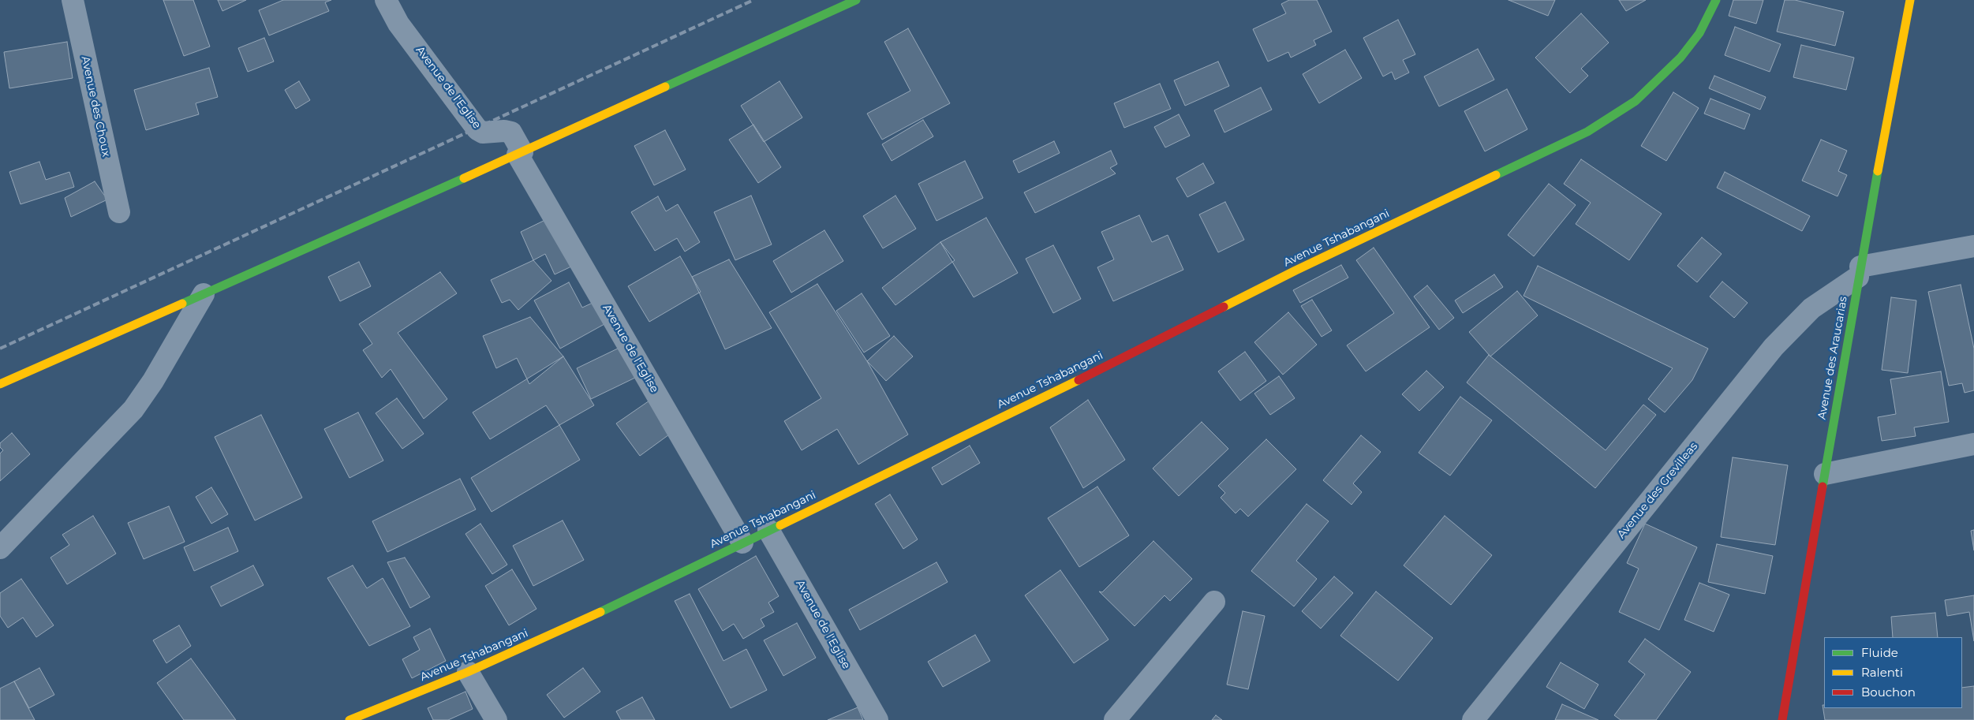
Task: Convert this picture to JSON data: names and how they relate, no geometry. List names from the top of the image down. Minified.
{"streets":{"street":["Avenue de l'Eglise","Avenue des Choux","Avenue Tshabangani","Avenue des Araucarias","Avenue des Grevilleas"]},"crossings":[["Avenue de l'Eglise","Avenue Tshabangani"],["Avenue des Araucarias","Avenue des Grevilleas"]],"legend":["Fluide","Ralenti","Bouchon"]}
